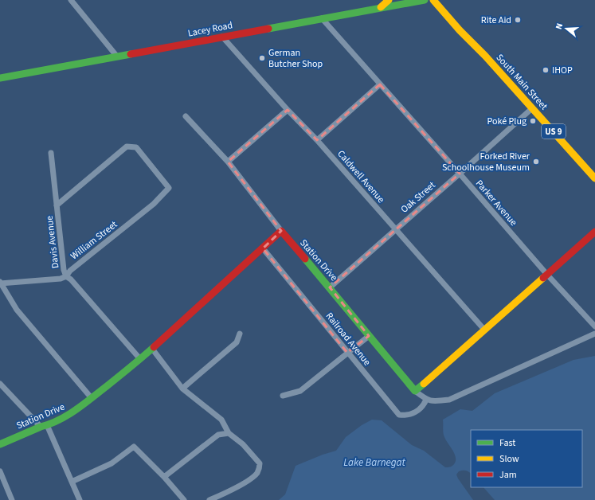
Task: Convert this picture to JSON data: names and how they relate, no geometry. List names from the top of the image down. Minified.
{"streets":{"main road":["Lacey Road","South Main Street","US 9","Station Drive"],"street":["Caldwell Avenue","Oak Street","Parker Avenue","William Street","Davis Avenue","Railroad Avenue"]},"crossings":[["Lacey Road","Caldwell Avenue"],["Lacey Road","Parker Avenue"],["South Main Street","Oak Street"],["Caldwell Avenue","Oak Street"],["Oak Street","Parker Avenue"],["Oak Street","Station Drive"],["William Street","Davis Avenue"],["Davis Avenue","Station Drive"],["Station Drive","Railroad Avenue"]],"water":["Lake Barnegat"],"places":["Rite Aid","German Butcher Shop","IHOP","Poké Plug","Forked River Schoolhouse Museum"],"legend":["Fast","Slow","Jam"],"north":"left"}
